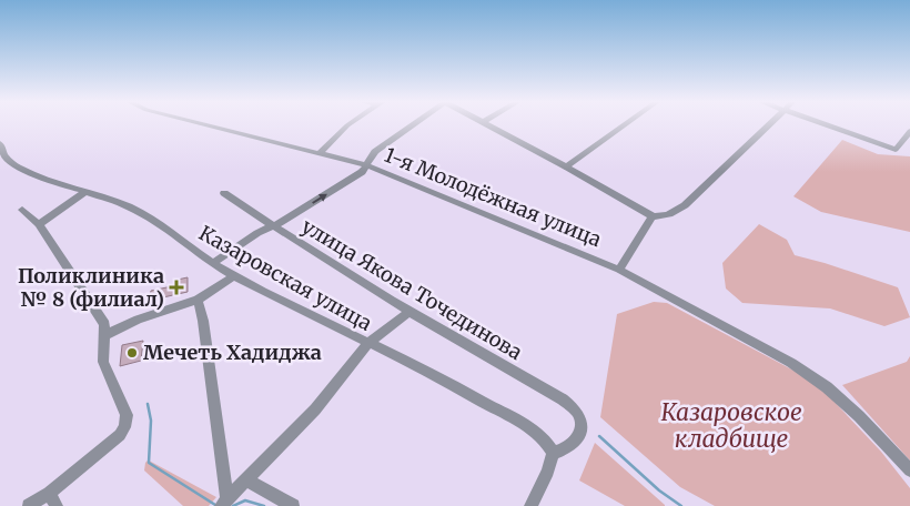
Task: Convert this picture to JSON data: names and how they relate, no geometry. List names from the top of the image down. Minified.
{"streets":{"street":["1-я Молодёжная улица","Казаровская улица","улица Якова Точединова"]},"crossings":[["Казаровская улица","улица Якова Точединова"]],"parks":["Казаровское кладбище"],"places":{"health":["Поликлиника № 8 (филиал)"],"other":["Мечеть Хадиджа"]}}
